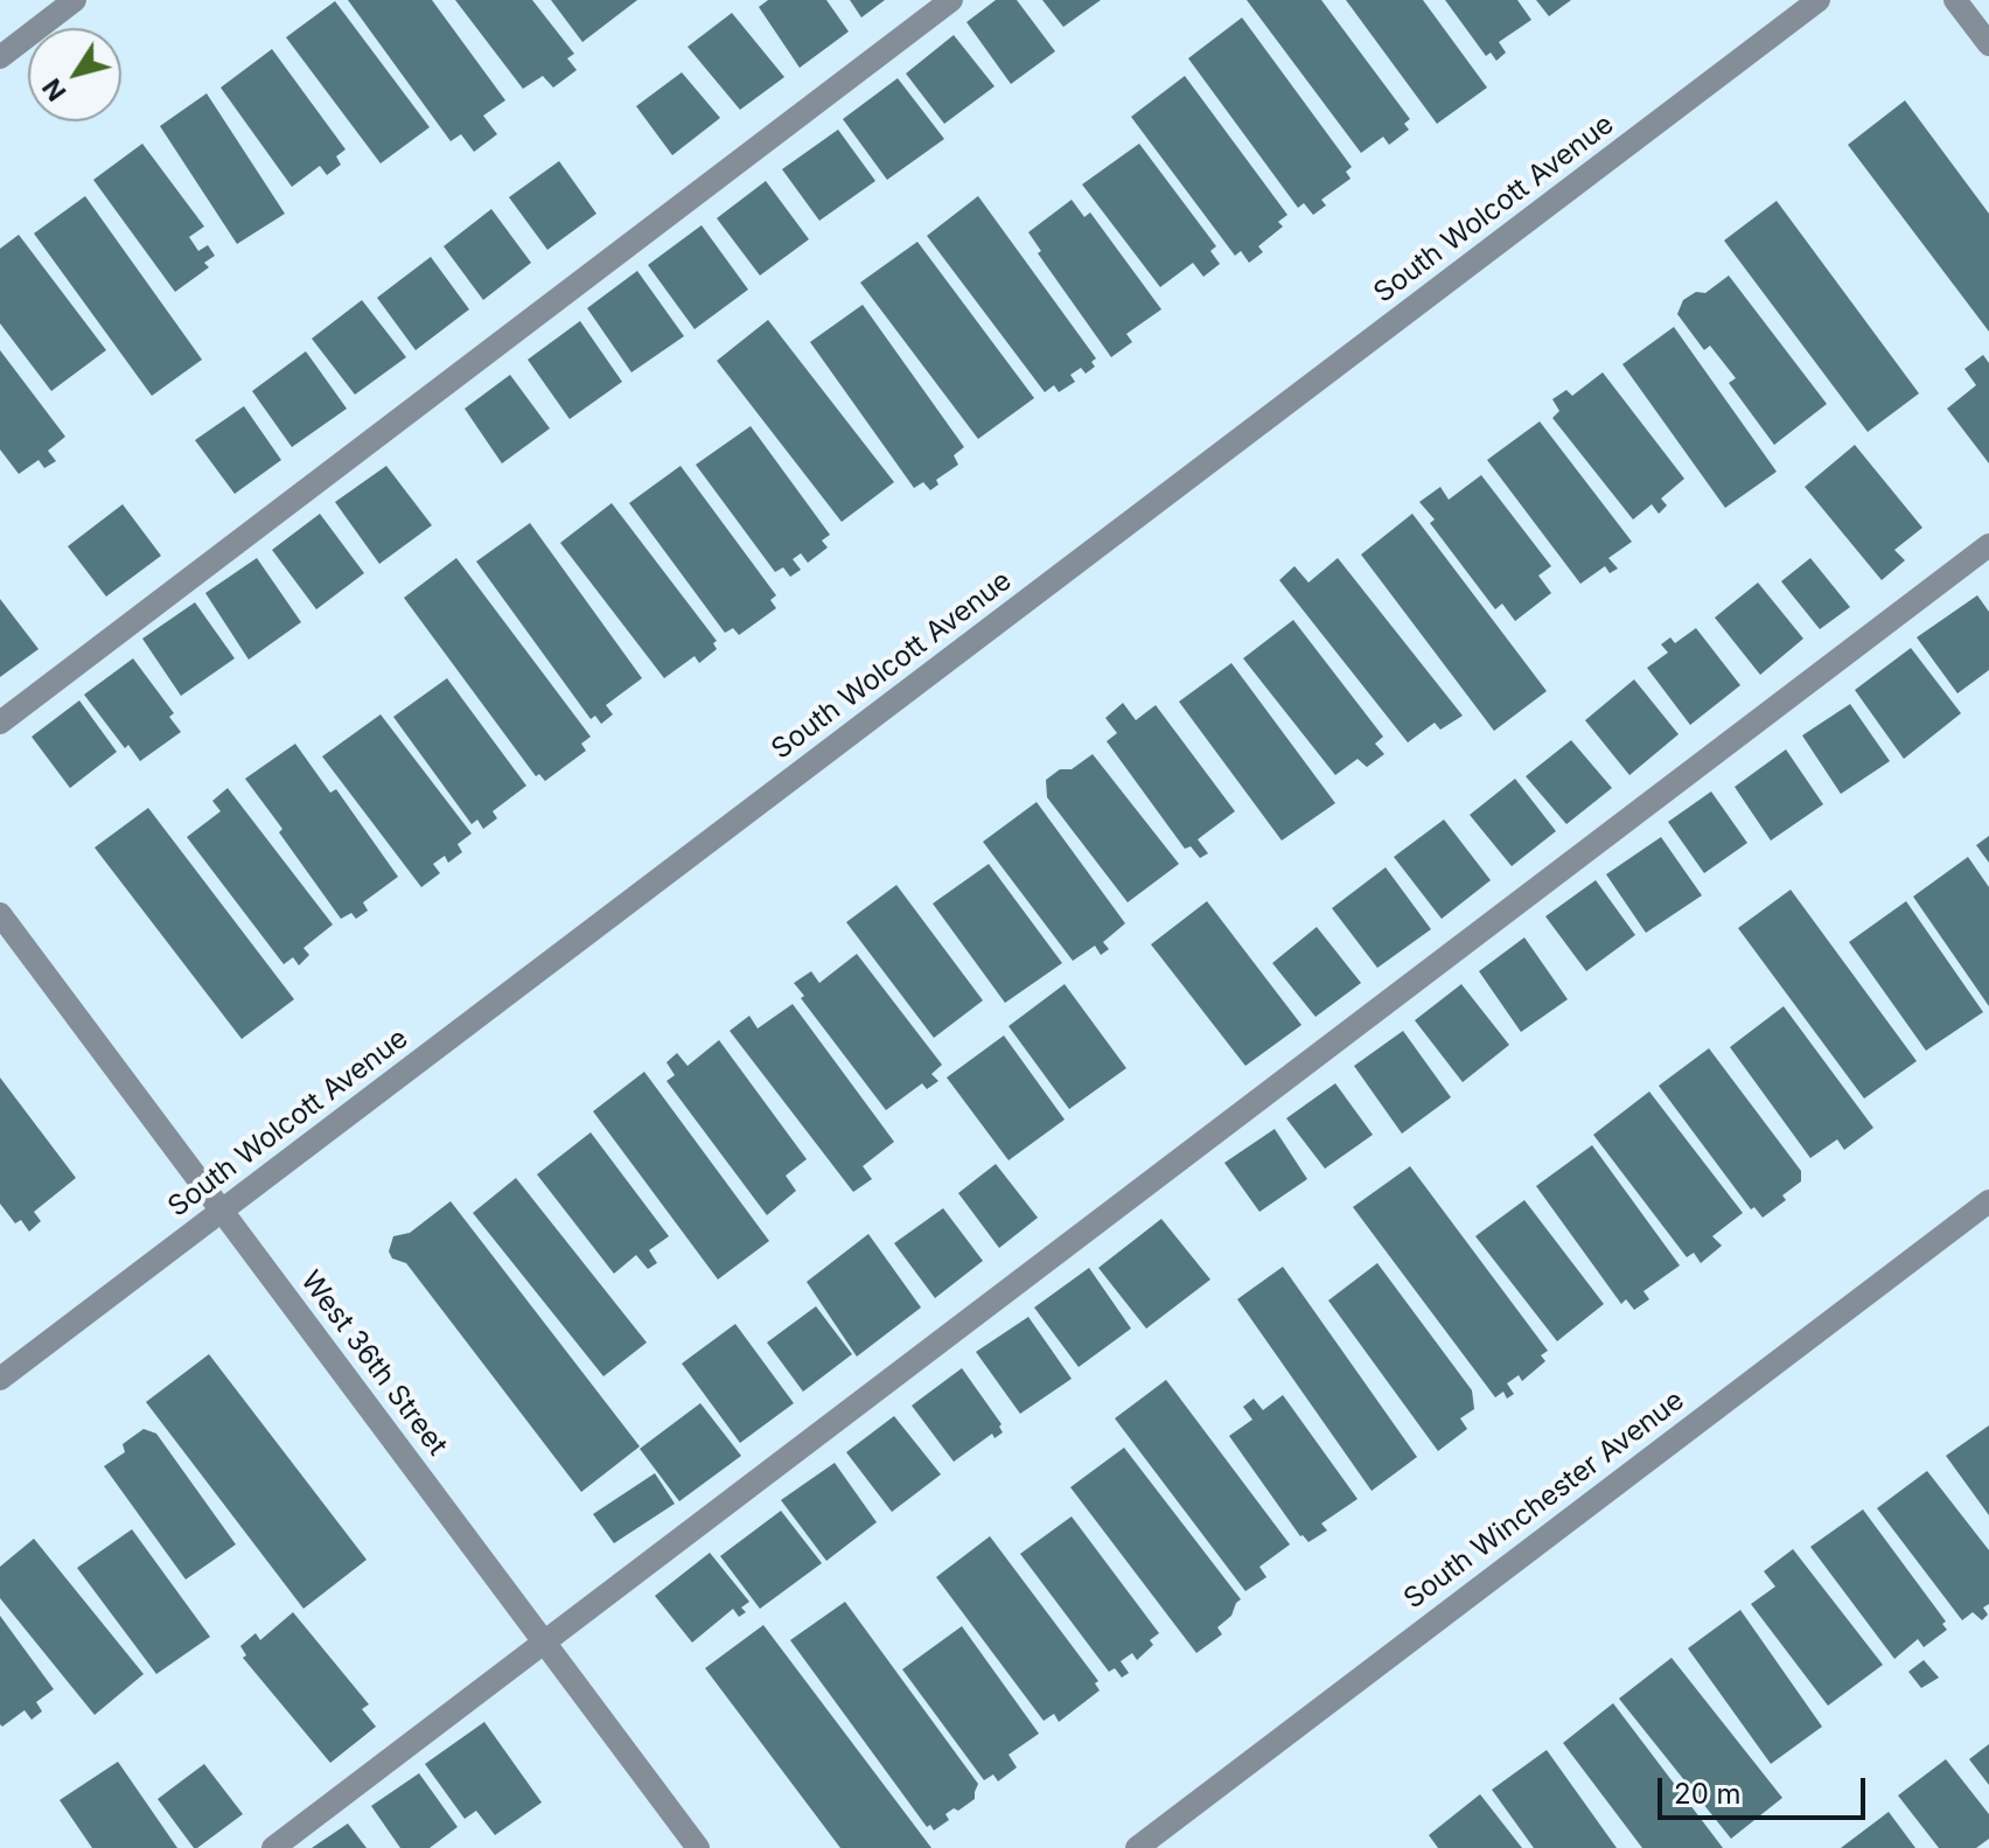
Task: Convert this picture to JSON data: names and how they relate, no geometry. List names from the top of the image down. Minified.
{"streets":{"street":["South Wolcott Avenue","West 36th Street","South Winchester Avenue"]},"crossings":[["South Wolcott Avenue","West 36th Street"]],"scale_bar":"20 m","north":"bottom left"}
